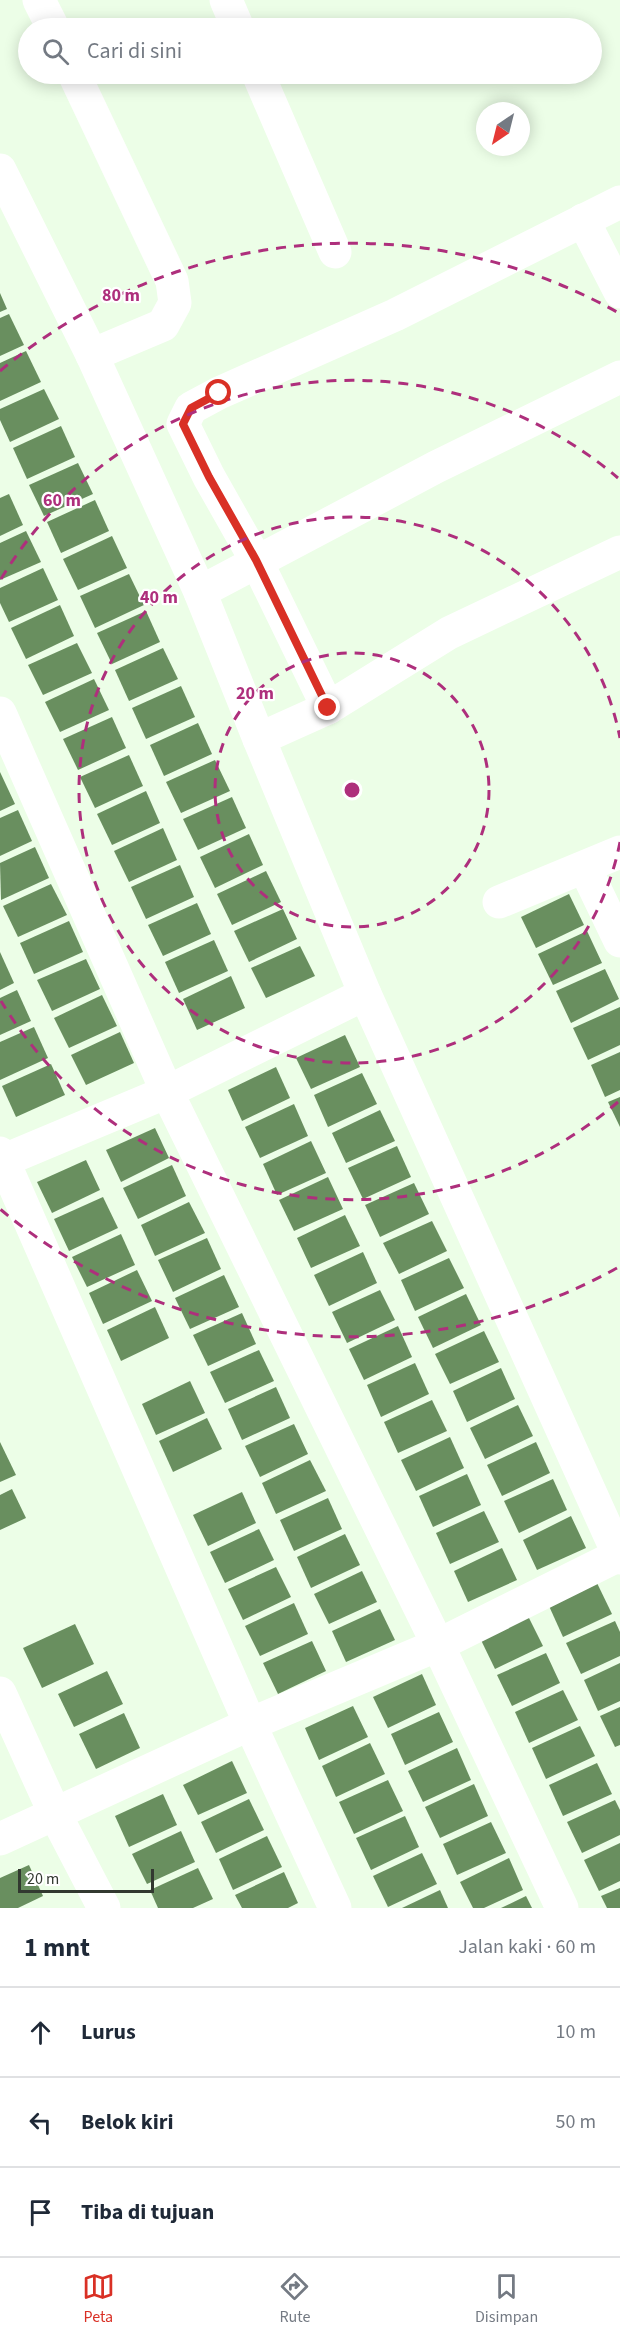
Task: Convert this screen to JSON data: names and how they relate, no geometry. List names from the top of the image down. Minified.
{"scale_bar":"20 m","north":"bottom left","page":{"search":"Cari di sini","scale":"20 m","heading":["1 mnt","Jalan kaki · 60 m"],"list":[["Lurus","10 m"],["Belok kiri","50 m"],"Tiba di tujuan"],"nav":["Peta","Rute","Disimpan"]},"rings":["80 m","60 m","40 m","20 m"]}
